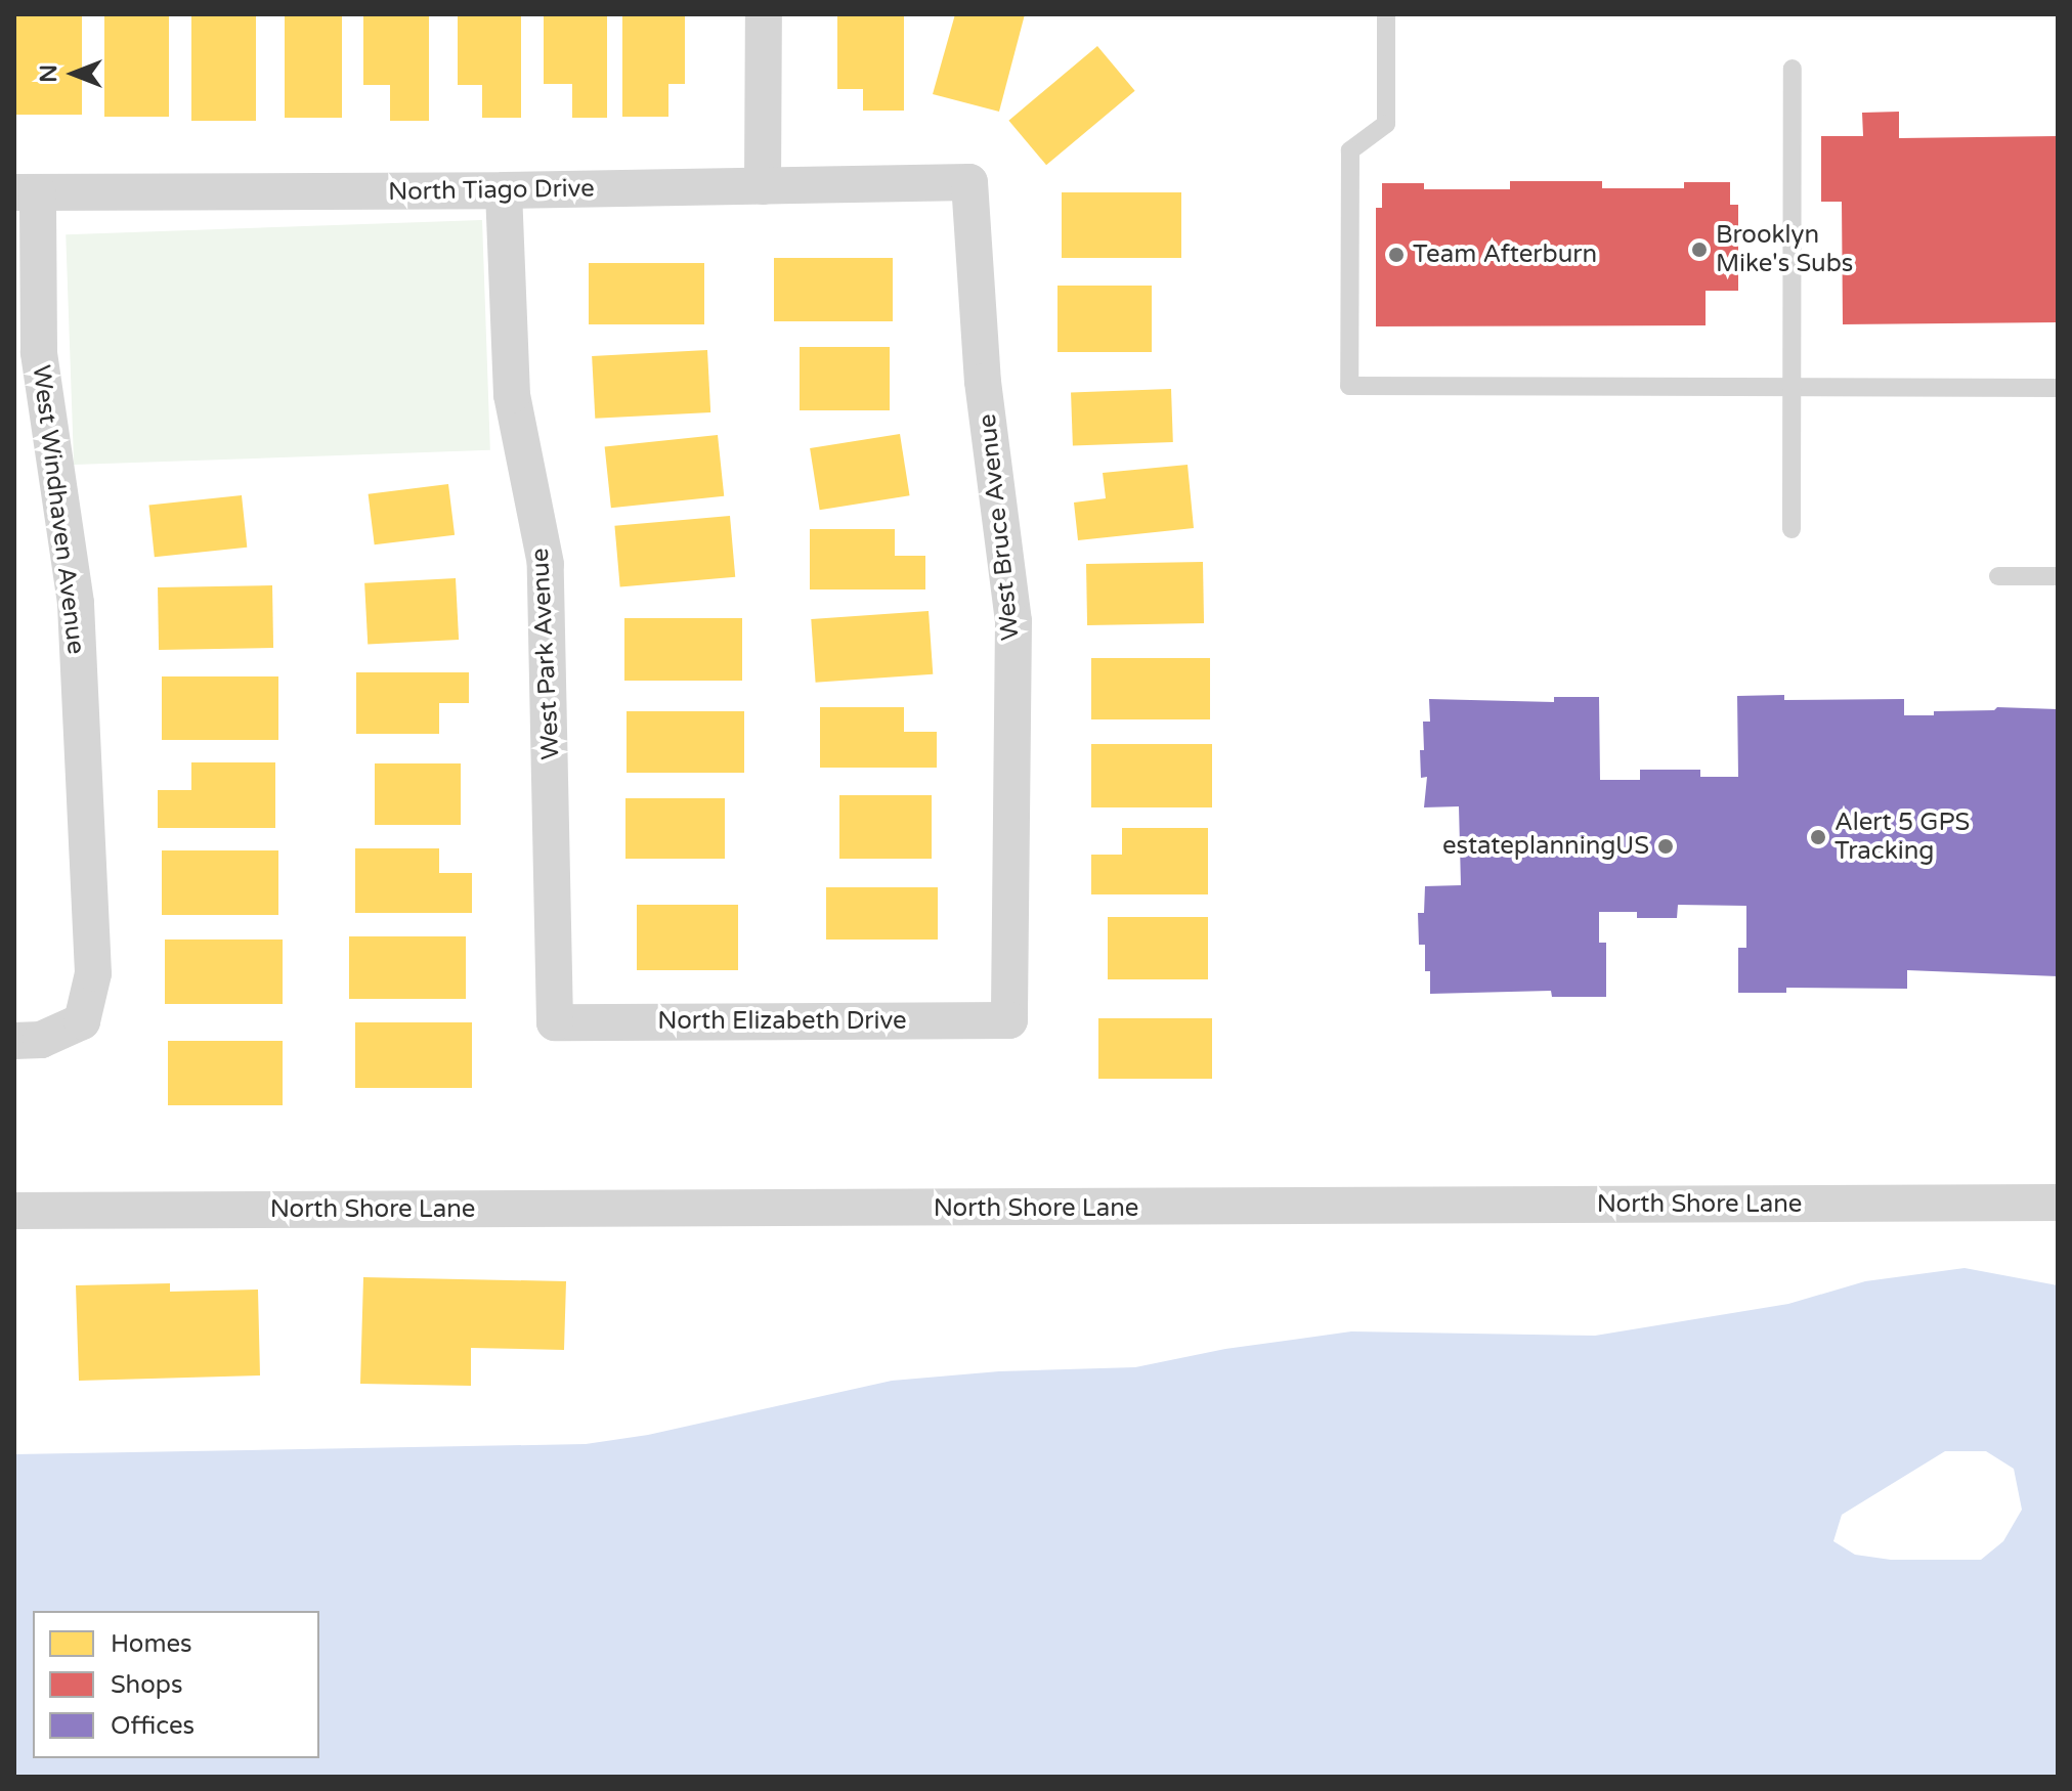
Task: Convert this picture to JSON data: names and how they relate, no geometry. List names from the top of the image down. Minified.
{"streets":{"street":["North Tiago Drive","West Windhaven Avenue","West Bruce Avenue","West Park Avenue","North Elizabeth Drive","North Shore Lane"]},"crossings":[["North Tiago Drive","West Windhaven Avenue"],["North Tiago Drive","West Bruce Avenue"],["North Tiago Drive","West Park Avenue"],["West Bruce Avenue","North Elizabeth Drive"],["West Park Avenue","North Elizabeth Drive"]],"places":["Brooklyn Mike's Subs","Team Afterburn","Alert 5 GPS Tracking","estateplanningUS"],"legend":["Homes","Shops","Offices"],"north":"left"}
